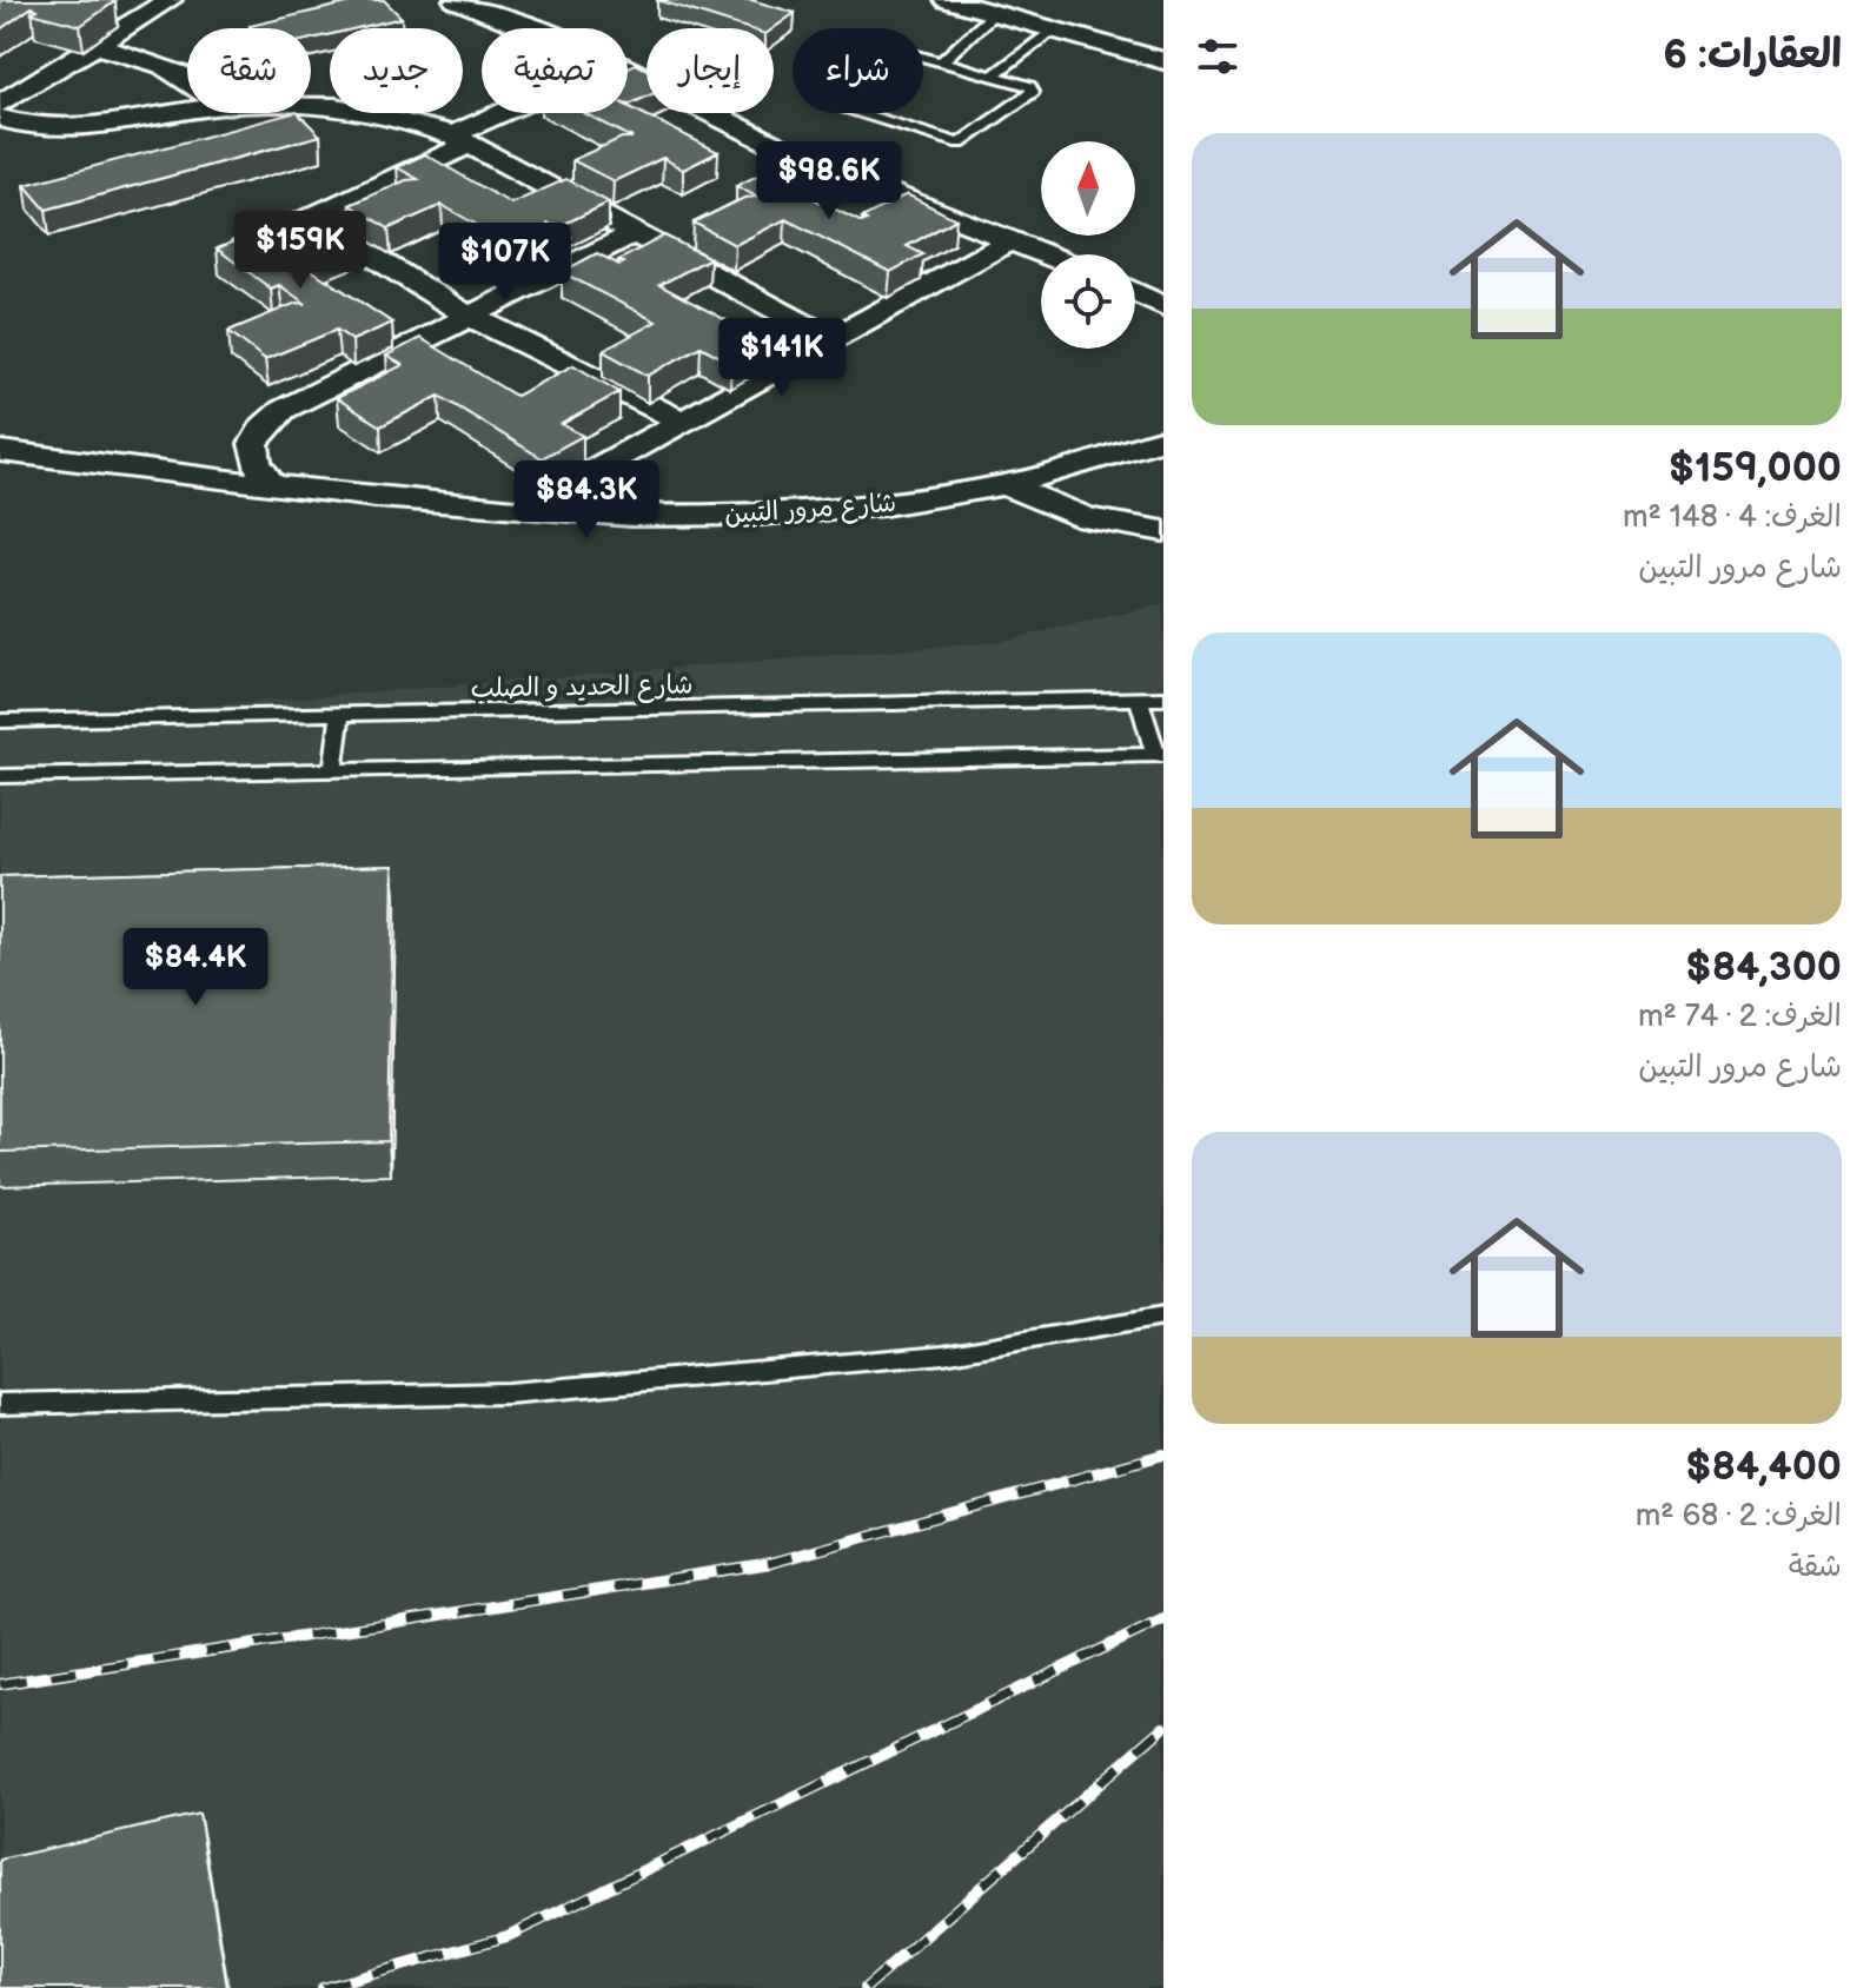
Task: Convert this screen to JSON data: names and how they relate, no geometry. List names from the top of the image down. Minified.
{"streets":{"street":["شارع مرور التبين"],"lane":["شارع الحديد و الصلب"]},"north":"top","page":{"heading":"العقارات: 6","chip":["شراء","إيجار","تصفية","جديد","شقة"],"list":[{"name":"$159,000","note":"الغرف: 4 · 148 m² · شارع مرور التبين"},{"name":"$84,300","note":"الغرف: 2 · 74 m² · شارع مرور التبين"},{"name":"$84,400","note":"الغرف: 2 · 68 m² · شقة"}],"price":["$98.6K","$159K","$107K","$141K","$84.3K","$84.4K"]}}
